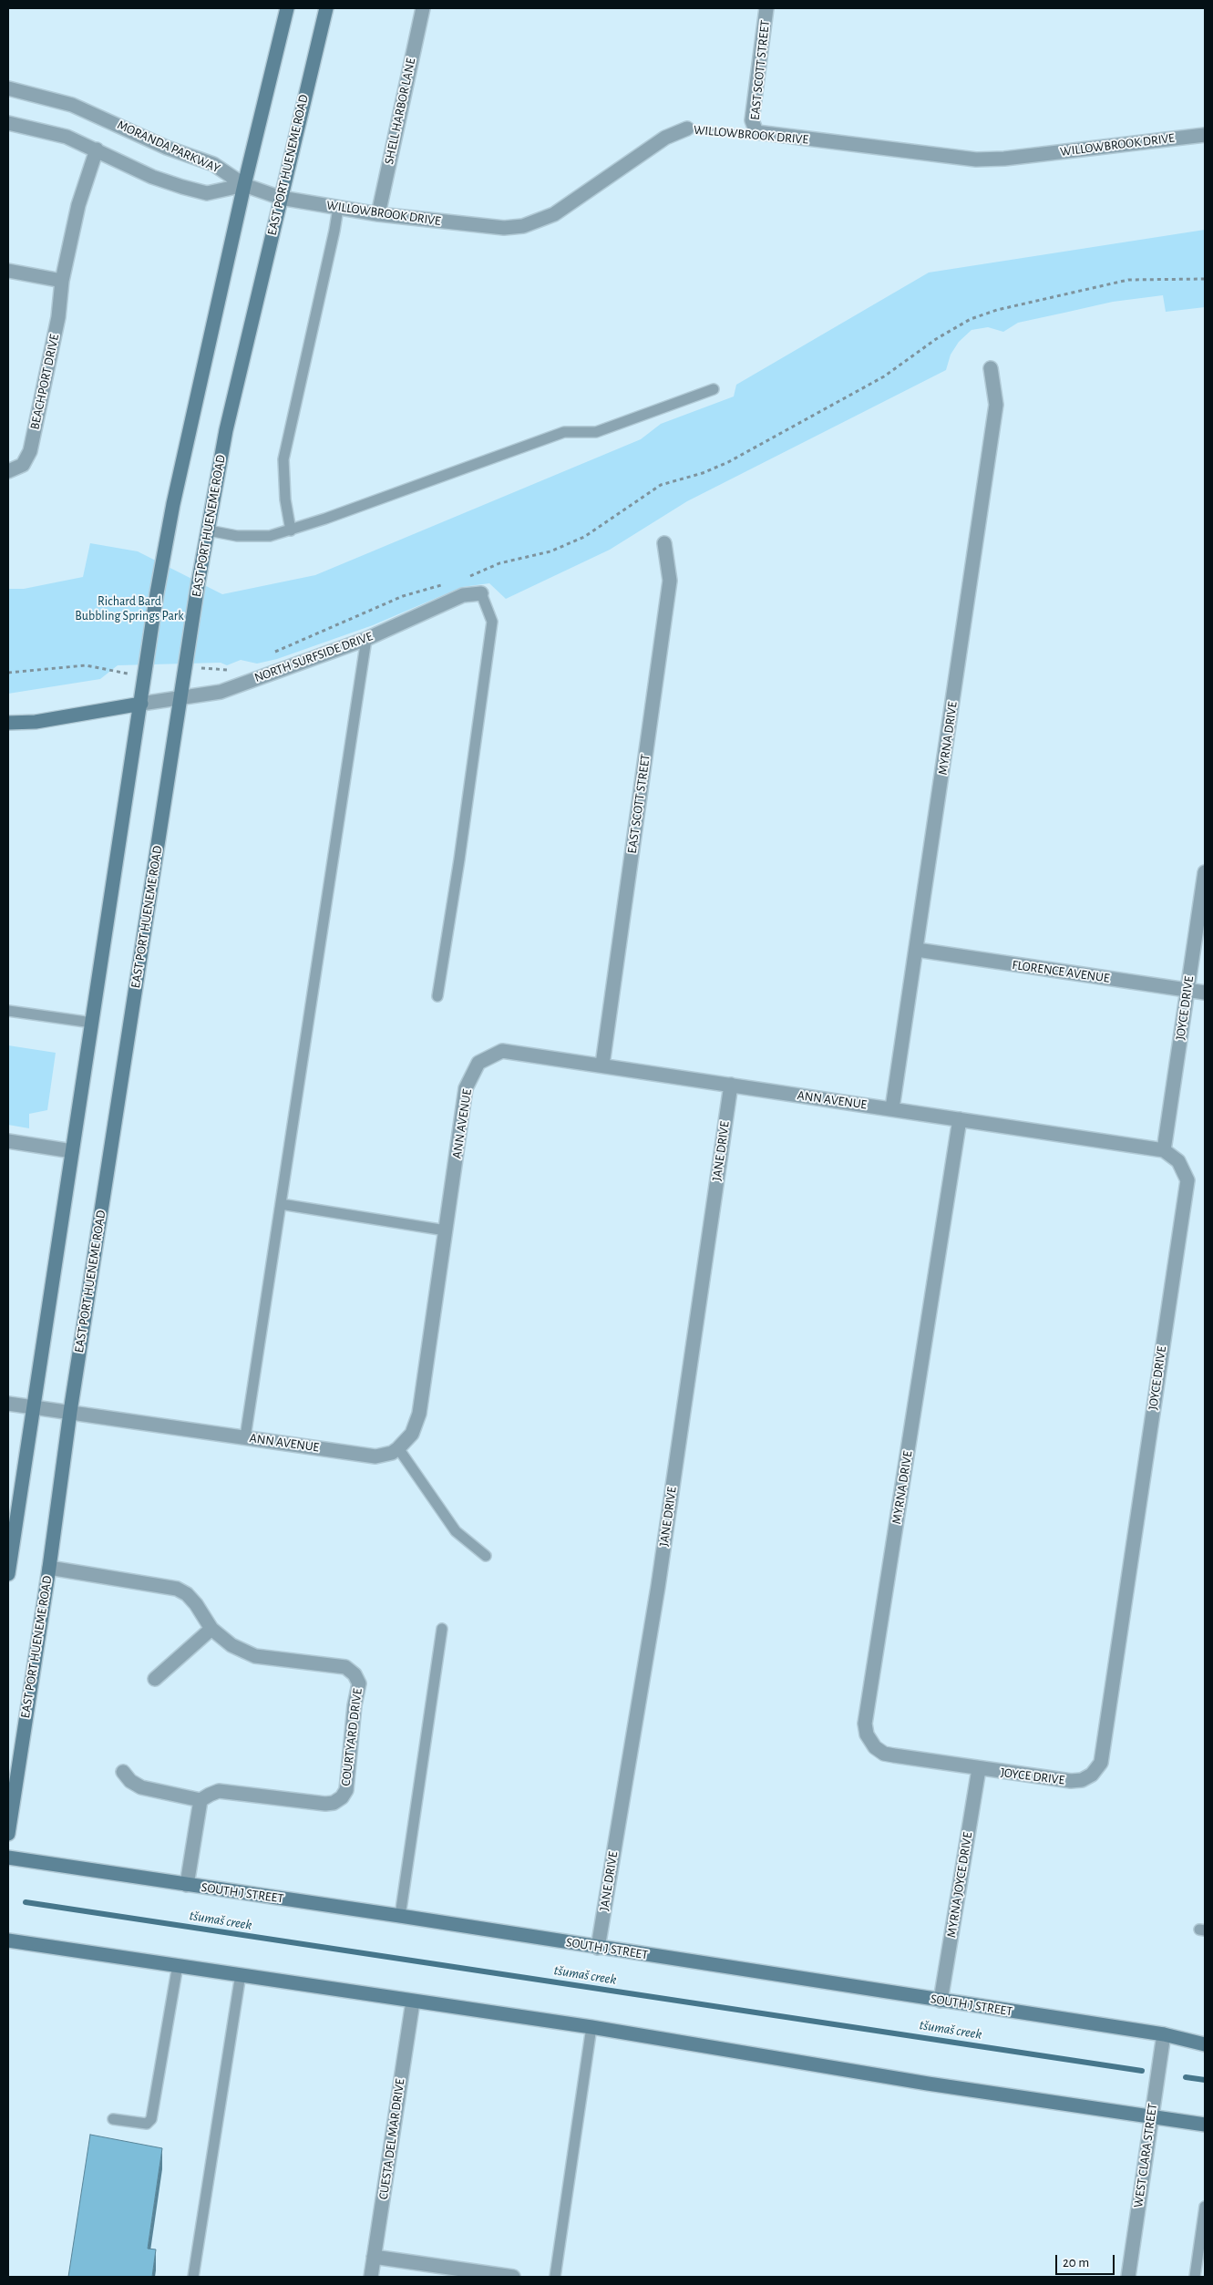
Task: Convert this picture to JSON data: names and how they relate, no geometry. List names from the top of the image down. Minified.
{"streets":{"main road":["EAST PORT HUENEME ROAD","SOUTH J STREET"],"street":["EAST SCOTT STREET","SHELL HARBOR LANE","WILLOWBROOK DRIVE","MORANDA PARKWAY","BEACHPORT DRIVE","NORTH SURFSIDE DRIVE","MYRNA DRIVE","FLORENCE AVENUE","JOYCE DRIVE","ANN AVENUE","JANE DRIVE","COURTYARD DRIVE","MYRNA JOYCE DRIVE","CUESTA DEL MAR DRIVE","WEST CLARA STREET"]},"crossings":[["EAST SCOTT STREET","WILLOWBROOK DRIVE"],["EAST SCOTT STREET","ANN AVENUE"],["SHELL HARBOR LANE","WILLOWBROOK DRIVE"],["WILLOWBROOK DRIVE","MORANDA PARKWAY"],["WILLOWBROOK DRIVE","EAST PORT HUENEME ROAD"],["MORANDA PARKWAY","BEACHPORT DRIVE"],["EAST PORT HUENEME ROAD","NORTH SURFSIDE DRIVE"],["EAST PORT HUENEME ROAD","ANN AVENUE"],["EAST PORT HUENEME ROAD","COURTYARD DRIVE"],["MYRNA DRIVE","FLORENCE AVENUE"],["MYRNA DRIVE","JOYCE DRIVE"],["MYRNA DRIVE","ANN AVENUE"],["MYRNA DRIVE","MYRNA JOYCE DRIVE"],["FLORENCE AVENUE","JOYCE DRIVE"],["JOYCE DRIVE","ANN AVENUE"],["JOYCE DRIVE","MYRNA JOYCE DRIVE"],["ANN AVENUE","JANE DRIVE"],["JANE DRIVE","SOUTH J STREET"],["MYRNA JOYCE DRIVE","SOUTH J STREET"],["SOUTH J STREET","WEST CLARA STREET"]],"water":["tšumaš creek"],"parks":["Richard Bard Bubbling Springs Park"],"scale_bar":"20 m"}
